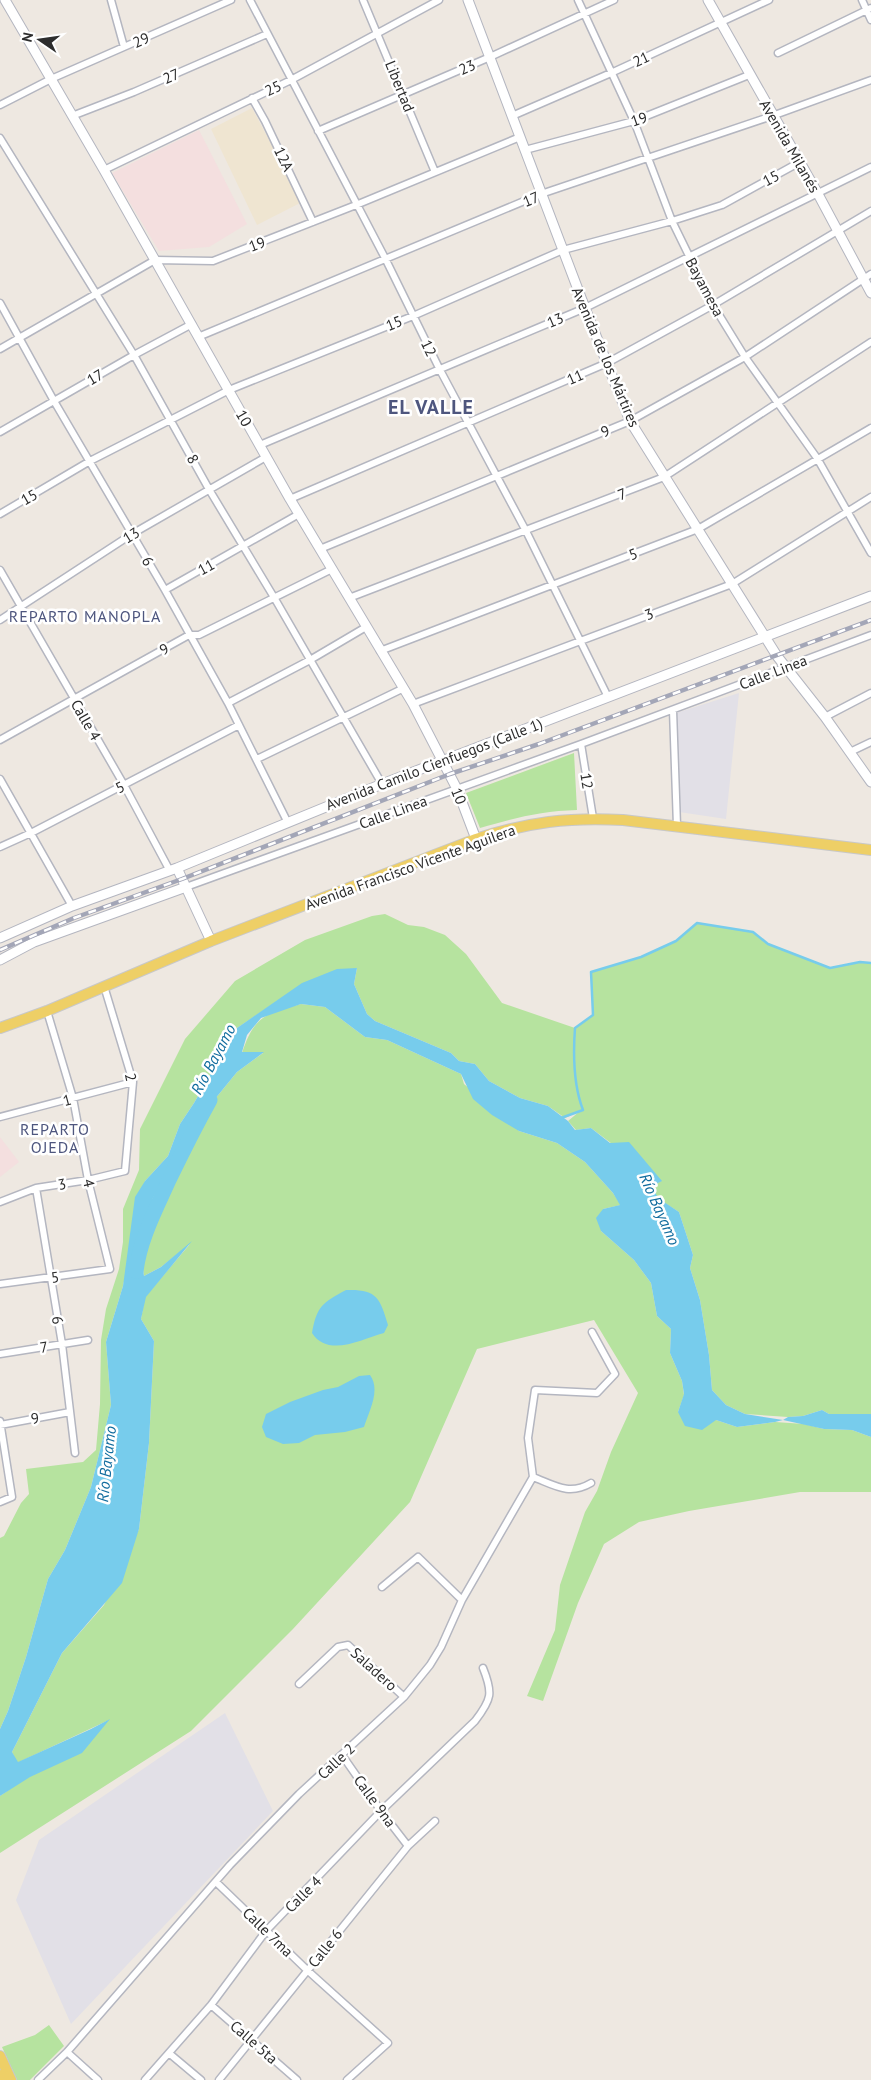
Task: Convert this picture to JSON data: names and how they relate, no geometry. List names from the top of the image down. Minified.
{"streets":{"main road":["Avenida Francisco Vicente Aguilera"],"street":["29","21","23","27","Libertad","25","19","Avenida Milanés","12A","15","17","Bayamesa","13","12","Avenida de los Mártires","11","10","9","8","7","5","6","3","Calle Linea","Calle 4","Avenida Camilo Cienfuegos (Calle 1)","2","1","4","Saladero","Calle 2","Calle 9na","Calle 7ma","Calle 6","Calle 5ta"]},"crossings":[["29","10"],["21","Avenida Milanés"],["21","Bayamesa"],["21","Avenida de los Mártires"],["23","Libertad"],["23","Bayamesa"],["23","12"],["23","Avenida de los Mártires"],["27","12"],["27","10"],["Libertad","25"],["Libertad","19"],["25","12A"],["25","12"],["25","10"],["19","Avenida Milanés"],["19","12A"],["19","Bayamesa"],["19","12"],["19","Avenida de los Mártires"],["19","10"],["Avenida Milanés","15"],["Avenida Milanés","17"],["Avenida Milanés","13"],["Avenida Milanés","11"],["Avenida Milanés","9"],["15","Bayamesa"],["15","12"],["15","Avenida de los Mártires"],["15","10"],["15","8"],["15","6"],["17","Bayamesa"],["17","12"],["17","Avenida de los Mártires"],["17","10"],["17","8"],["17","6"],["Bayamesa","13"],["Bayamesa","11"],["Bayamesa","9"],["Bayamesa","7"],["Bayamesa","5"],["Bayamesa","3"],["13","12"],["13","Avenida de los Mártires"],["13","10"],["13","8"],["13","6"],["13","Calle 4"],["12","11"],["12","9"],["12","7"],["12","5"],["12","3"],["12","Calle Linea"],["12","Avenida Camilo Cienfuegos (Calle 1)"],["12","Avenida Francisco Vicente Aguilera"],["Avenida de los Mártires","11"],["Avenida de los Mártires","9"],["Avenida de los Mártires","7"],["Avenida de los Mártires","5"],["Avenida de los Mártires","3"],["Avenida de los Mártires","Calle Linea"],["Avenida de los Mártires","Avenida Camilo Cienfuegos (Calle 1)"],["11","10"],["11","8"],["11","6"],["10","9"],["10","7"],["10","5"],["10","3"],["10","Calle Linea"],["10","Avenida Camilo Cienfuegos (Calle 1)"],["10","Avenida Francisco Vicente Aguilera"],["9","8"],["9","6"],["9","Calle 4"],["8","Avenida Camilo Cienfuegos (Calle 1)"],["7","6"],["5","6"],["5","Calle 4"],["5","4"],["6","3"],["6","Avenida Camilo Cienfuegos (Calle 1)"],["3","2"],["3","4"],["Calle Linea","Calle 4"],["Calle 4","Avenida Camilo Cienfuegos (Calle 1)"],["Calle 4","Avenida Francisco Vicente Aguilera"],["Calle 4","Calle 9na"],["Calle 4","Calle 7ma"],["Calle 4","Calle 5ta"],["Avenida Francisco Vicente Aguilera","2"],["Avenida Francisco Vicente Aguilera","4"],["2","1"],["1","4"],["Saladero","Calle 2"],["Calle 2","Calle 9na"],["Calle 2","Calle 7ma"],["Calle 9na","Calle 6"],["Calle 7ma","Calle 6"],["Calle 6","Calle 5ta"]],"districts":["EL VALLE","REPARTO MANOPLA","REPARTO OJEDA"],"water":["Río Bayamo"],"north":"left"}
